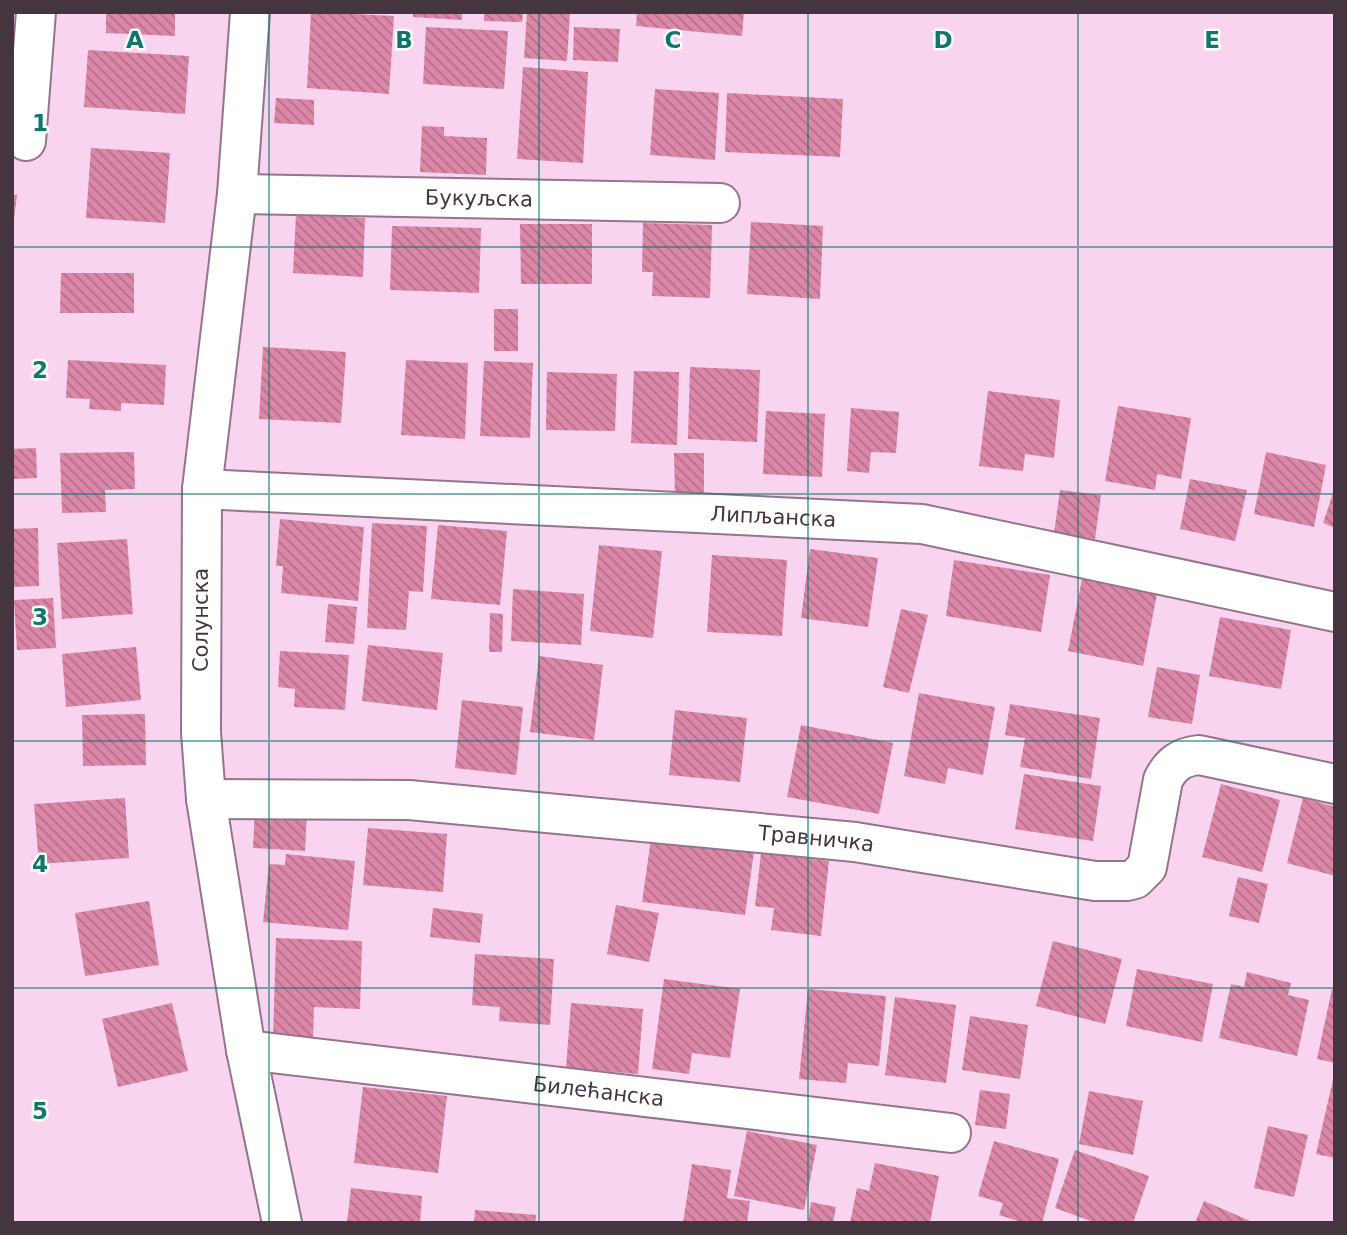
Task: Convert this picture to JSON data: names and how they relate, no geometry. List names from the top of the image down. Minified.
{"streets":{"street":["Букуљска","Липљанска","Солунска","Травничка","Билећанска"]},"crossings":[["Букуљска","Солунска"],["Липљанска","Солунска"],["Солунска","Травничка"],["Солунска","Билећанска"]],"grid":{"columns":["A","B","C","D","E"],"rows":["1","2","3","4","5"]}}
